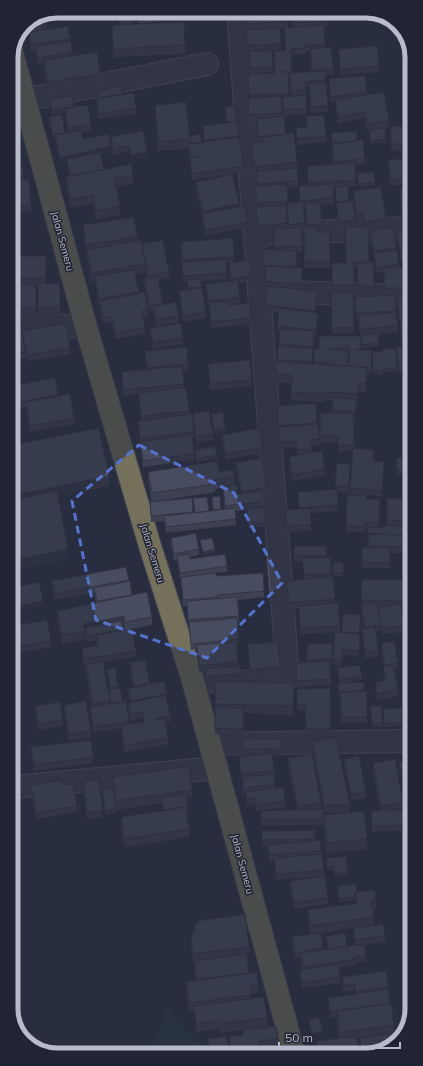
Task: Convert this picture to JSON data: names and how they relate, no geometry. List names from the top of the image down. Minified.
{"streets":{"highway":["Jalan Semeru"]},"scale_bar":"50 m"}
